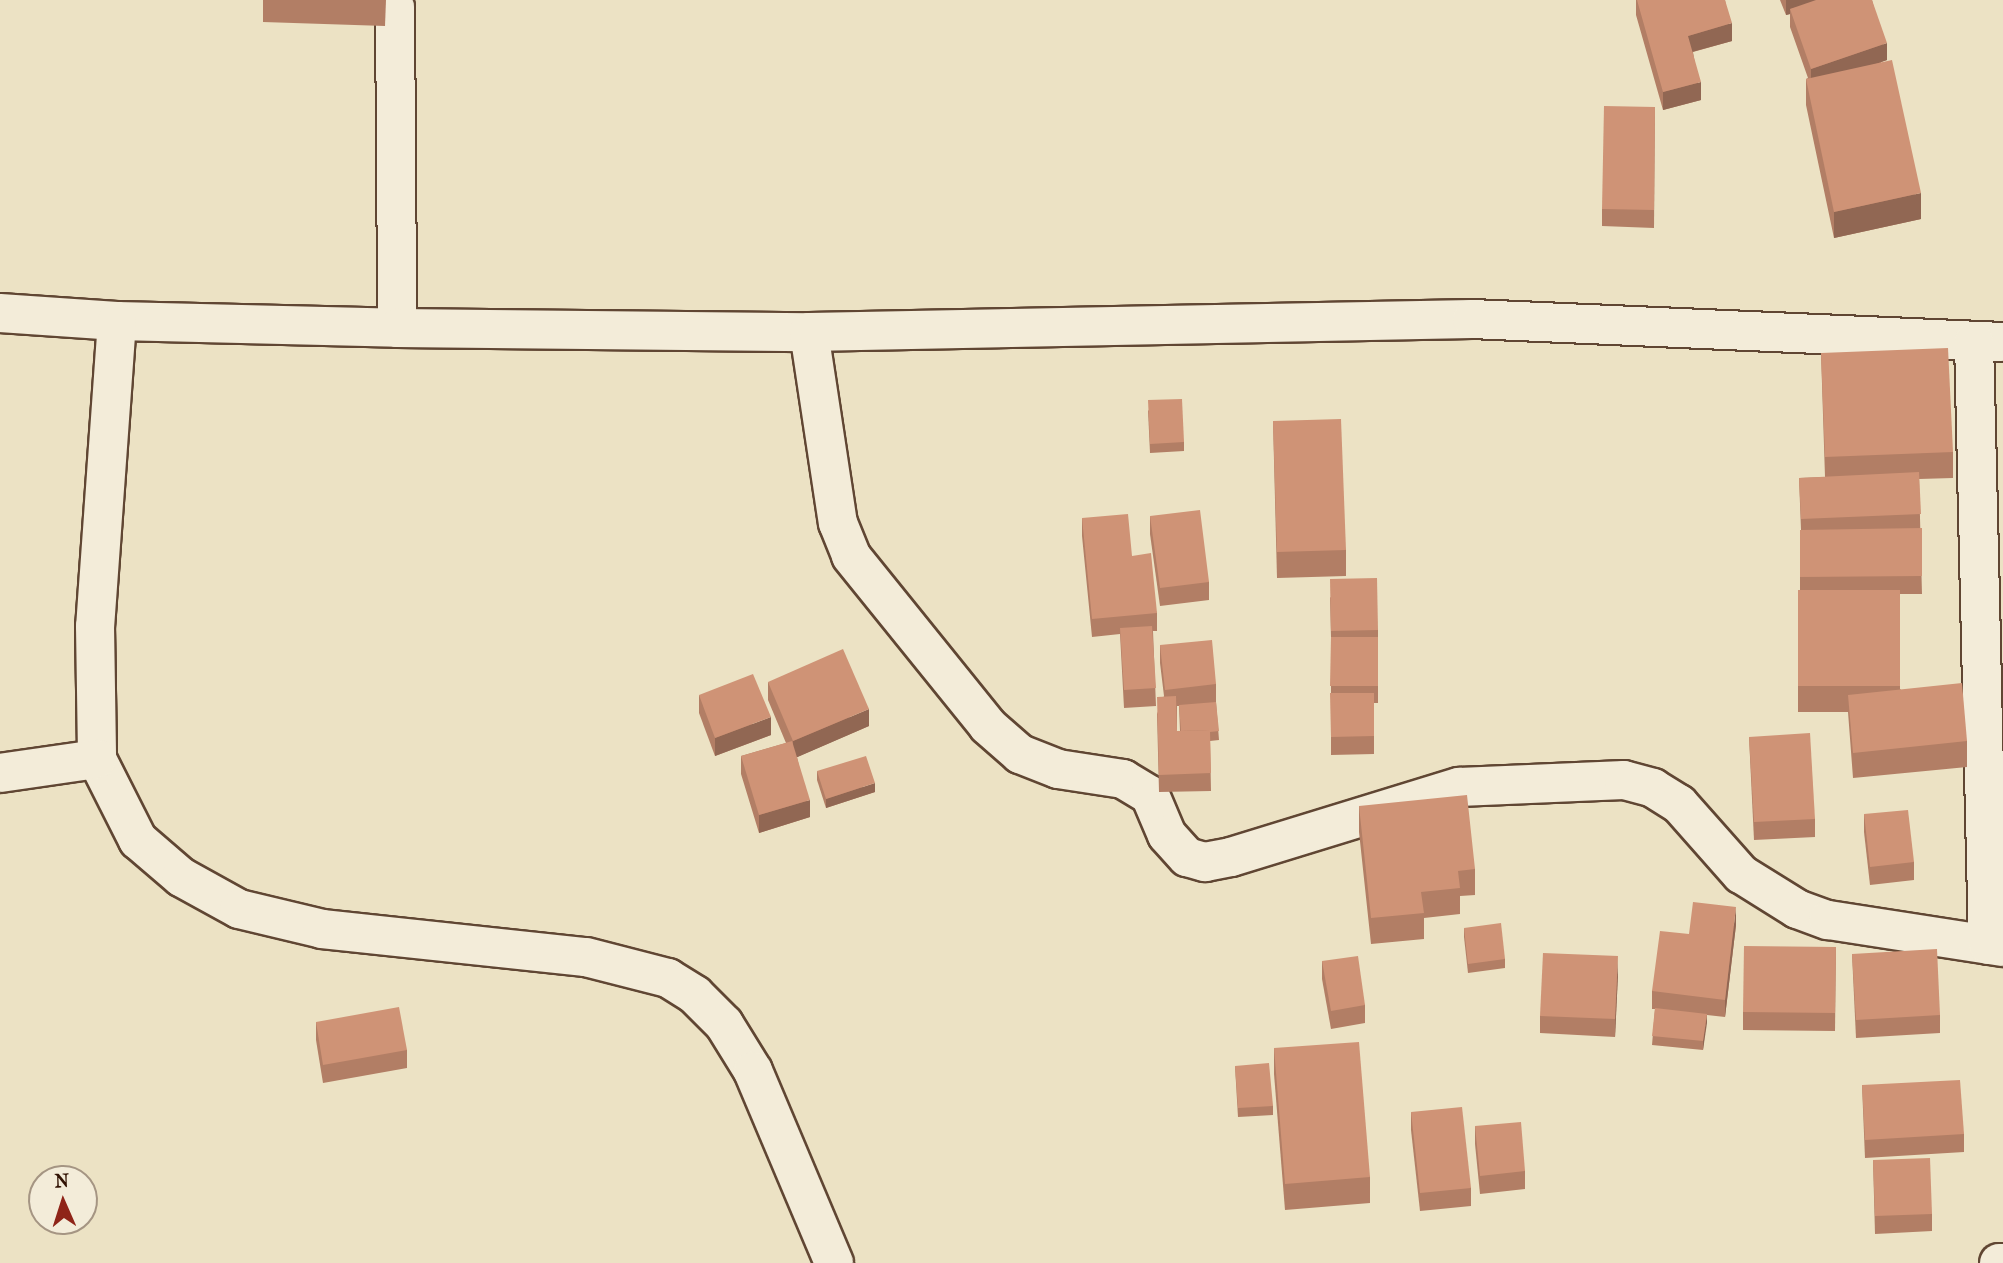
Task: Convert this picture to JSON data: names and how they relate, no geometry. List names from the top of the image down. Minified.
{"north":"top"}
